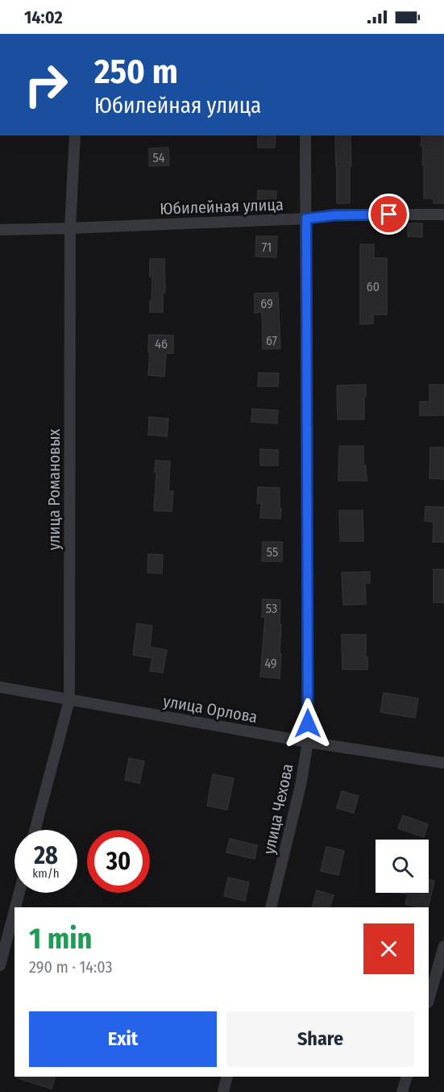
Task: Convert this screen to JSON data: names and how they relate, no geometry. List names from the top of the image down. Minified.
{"streets":{"street":["Юбилейная улица","улица Романовых","улица Орлова","улица Чехова"]},"crossings":[["Юбилейная улица","улица Романовых"],["Юбилейная улица","улица Чехова"],["улица Романовых","улица Орлова"],["улица Орлова","улица Чехова"]],"house_numbers":["54","71","60","69","67","46","55","53","49"],"page":{"status":"14:02","turn":["250 m","Юбилейная улица"],"speed":"28 km/h","limit":"30","heading":["1 min","290 m · 14:03"],"buttons":["Exit","Share"]}}
